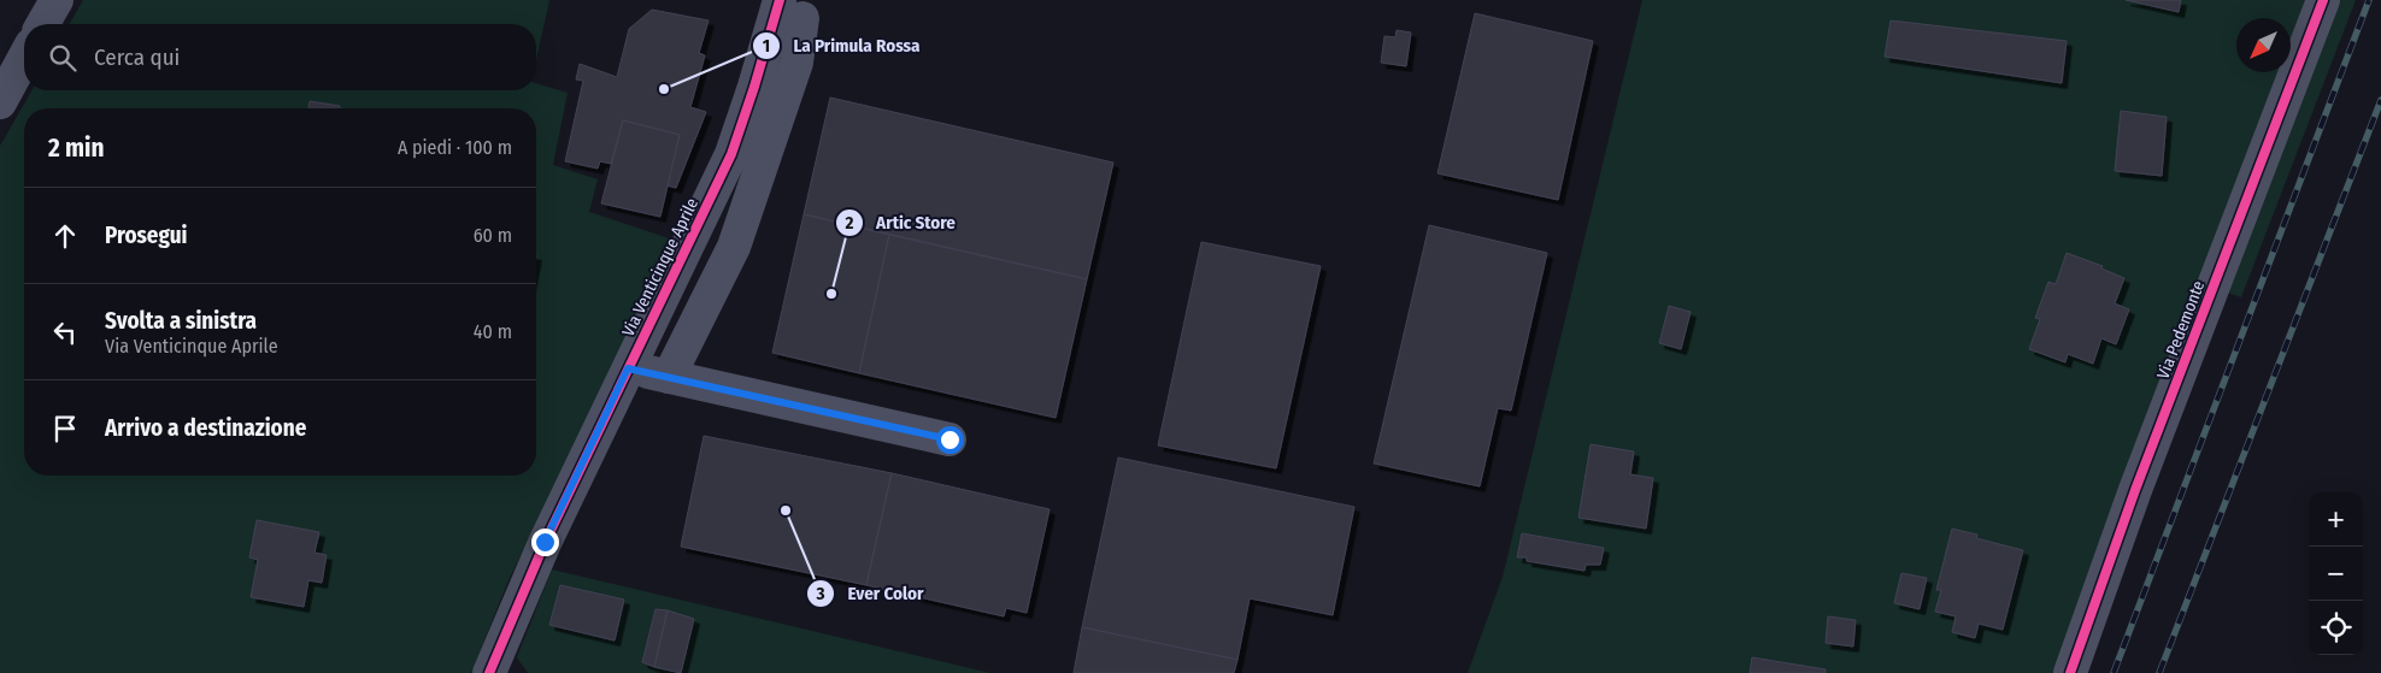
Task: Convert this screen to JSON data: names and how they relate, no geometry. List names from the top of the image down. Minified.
{"streets":{"street":["Via Venticinque Aprile","Via Pedemonte"]},"places":["La Primula Rossa","Artic Store","Ever Color"],"north":"bottom left","page":{"search":"Cerca qui","heading":["2 min","A piedi · 100 m"],"list":[["Prosegui","60 m"],["Svolta a sinistra","Via Venticinque Aprile","40 m"],"Arrivo a destinazione"],"map_buttons":["+","−"]}}
